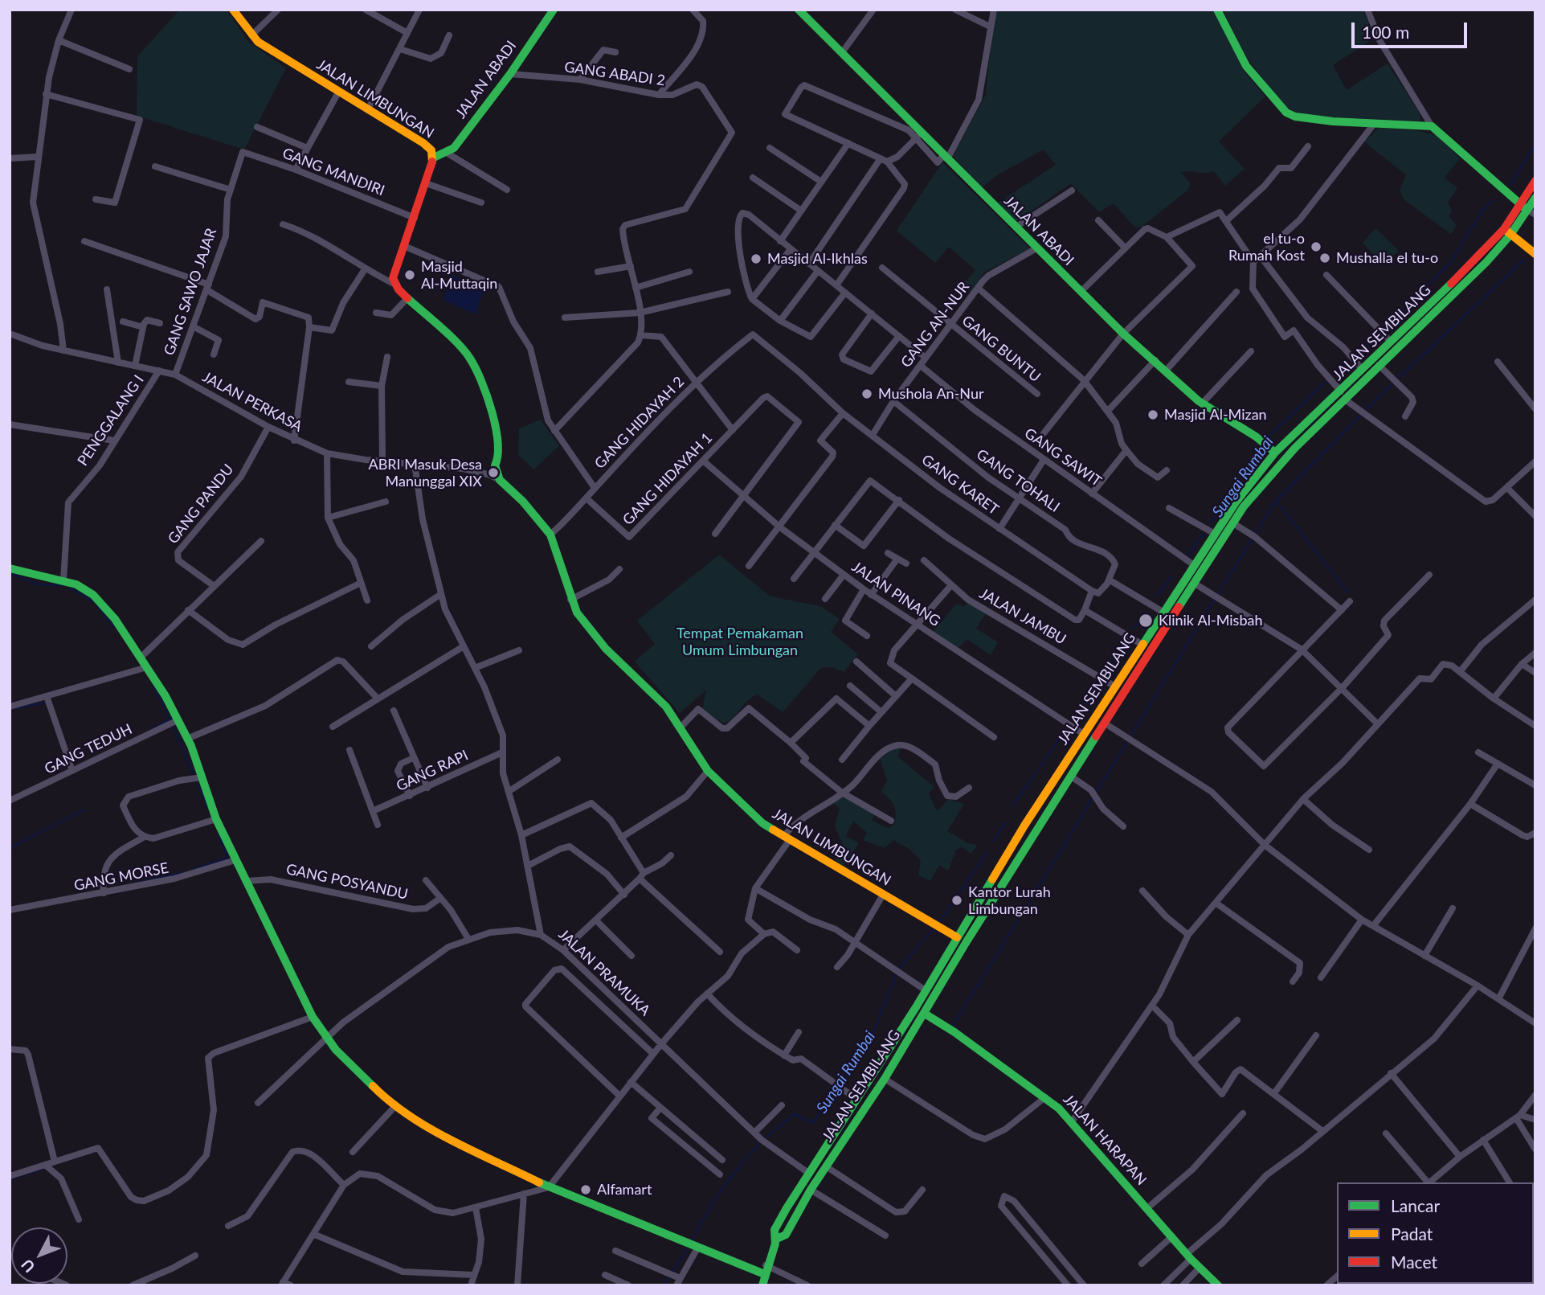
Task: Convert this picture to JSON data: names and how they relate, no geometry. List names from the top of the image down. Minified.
{"streets":{"main road":["JALAN ABADI","JALAN LIMBUNGAN","JALAN SEMBILANG","JALAN HARAPAN"],"street":["GANG ABADI 2","GANG MANDIRI","GANG SAWO JAJAR","GANG AN-NUR","GANG BUNTU","JALAN PERKASA","PENGGALANG I","GANG HIDAYAH 2","GANG SAWIT","GANG HIDAYAH 1","GANG TOHALI","GANG KARET","GANG PANDU","JALAN PINANG","JALAN JAMBU","GANG TEDUH","GANG RAPI","GANG MORSE","GANG POSYANDU","JALAN PRAMUKA"]},"crossings":[["GANG ABADI 2","JALAN ABADI"],["JALAN ABADI","JALAN LIMBUNGAN"],["JALAN ABADI","GANG AN-NUR"],["JALAN ABADI","JALAN SEMBILANG"],["JALAN LIMBUNGAN","GANG MANDIRI"],["JALAN LIMBUNGAN","JALAN SEMBILANG"],["JALAN LIMBUNGAN","JALAN PERKASA"],["JALAN LIMBUNGAN","GANG HIDAYAH 2"],["GANG MANDIRI","GANG SAWO JAJAR"],["GANG SAWO JAJAR","JALAN PERKASA"],["GANG AN-NUR","GANG BUNTU"],["GANG AN-NUR","GANG SAWIT"],["GANG AN-NUR","GANG TOHALI"],["GANG AN-NUR","GANG KARET"],["JALAN SEMBILANG","GANG SAWIT"],["JALAN SEMBILANG","JALAN PINANG"],["JALAN SEMBILANG","JALAN JAMBU"],["JALAN SEMBILANG","JALAN PRAMUKA"],["JALAN SEMBILANG","JALAN HARAPAN"],["JALAN PERKASA","PENGGALANG I"],["JALAN PERKASA","GANG PANDU"],["GANG HIDAYAH 2","GANG HIDAYAH 1"],["GANG HIDAYAH 2","GANG KARET"],["GANG HIDAYAH 1","JALAN PINANG"]],"water":["Sungai Rumbai"],"parks":["Tempat Pemakaman Umum Limbungan"],"places":["el tu-o Rumah Kost","Mushalla el tu-o","Masjid Al-Ikhlas","Masjid Al-Muttaqin","Mushola An-Nur","Masjid Al-Mizan","ABRI Masuk Desa Manunggal XIX","Klinik Al-Misbah","Kantor Lurah Limbungan","Alfamart"],"legend":["Lancar","Padat","Macet"],"scale_bar":"100 m","north":"bottom left"}
